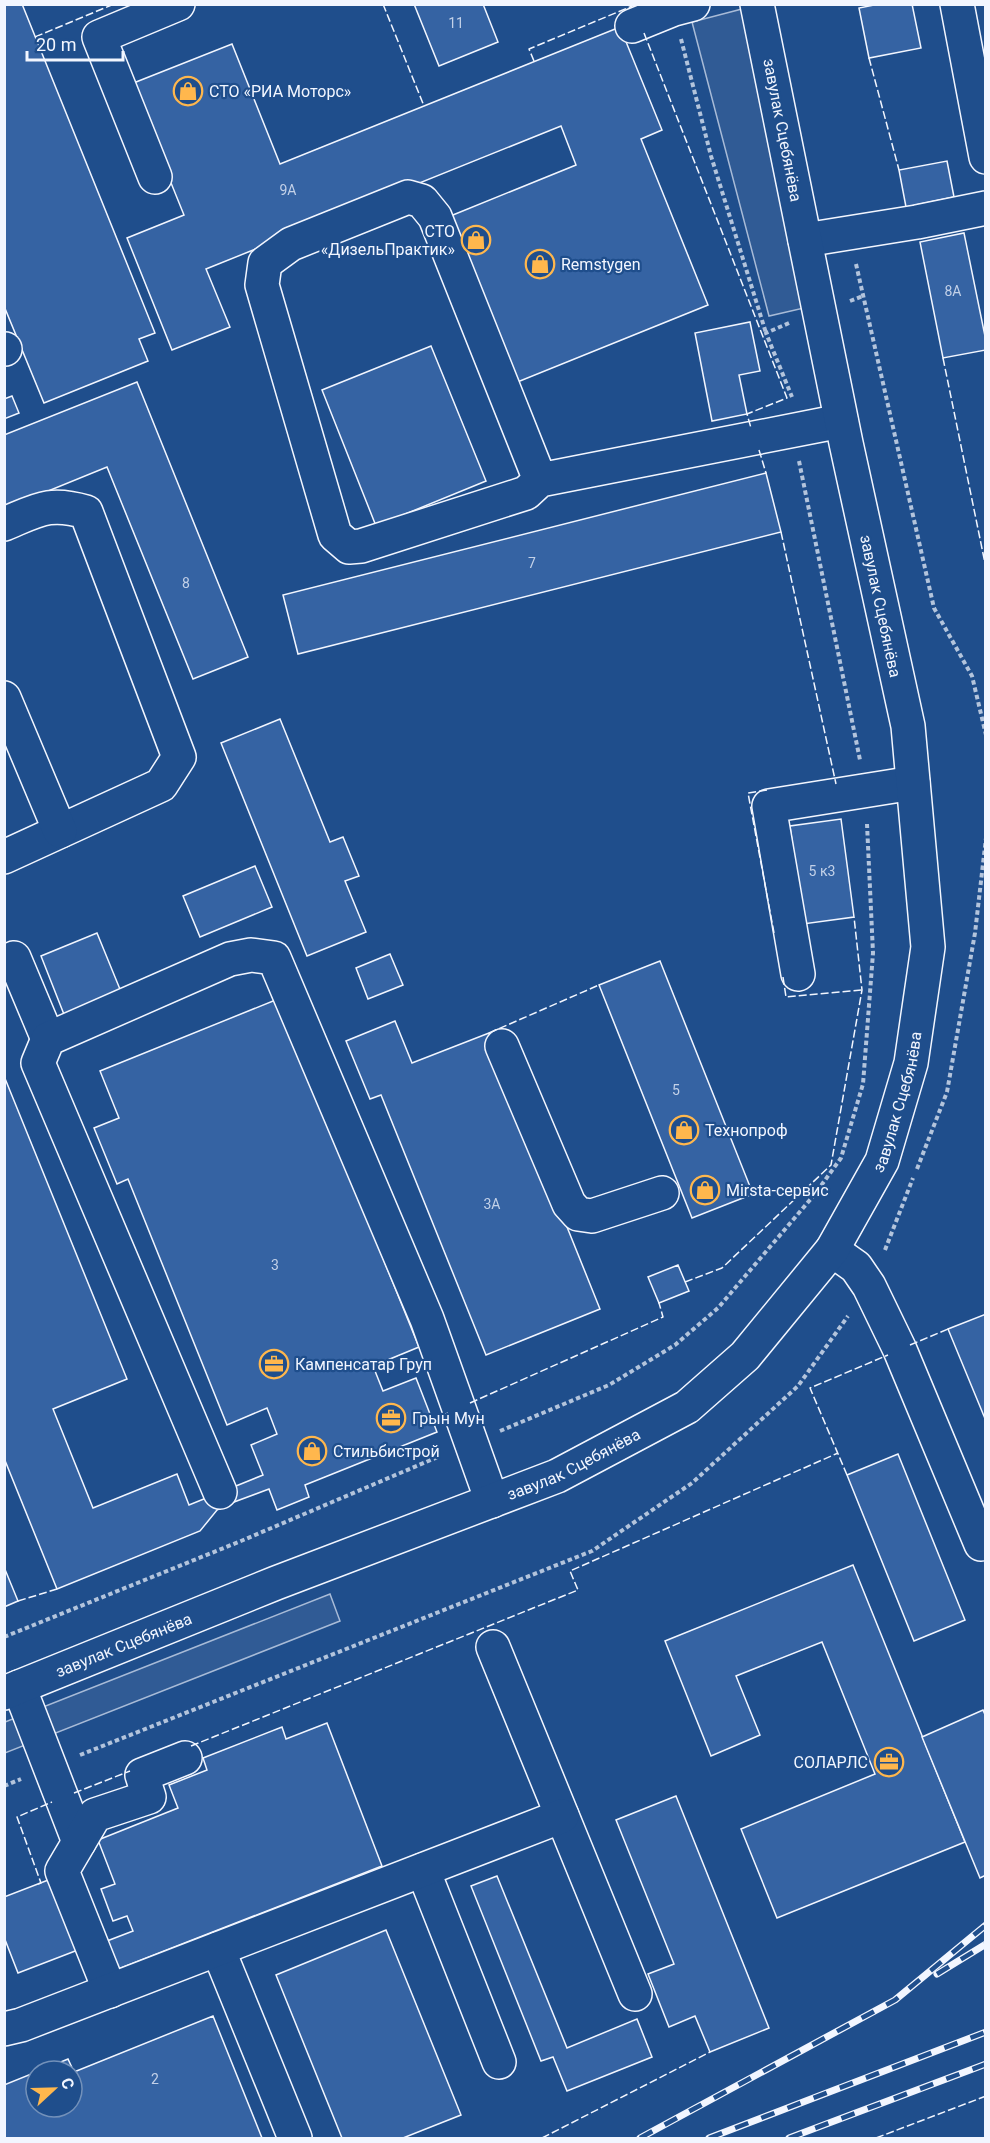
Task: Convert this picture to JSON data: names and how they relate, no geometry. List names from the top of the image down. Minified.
{"streets":{"street":["завулак Сцебянёва"]},"places":{"shop":["СТО «РИА Моторс»","СТО «ДизельПрактик»","Remstygen","Технопроф","Mirsta-сервис","Стильбистрой"],"office":["Кампенсатар Груп","Грын Мун","СОЛАРЛС"]},"house_numbers":["11","9А","8А","7","8","5 к3","5","3А","3","2"],"scale_bar":"20 m","north":"right"}
